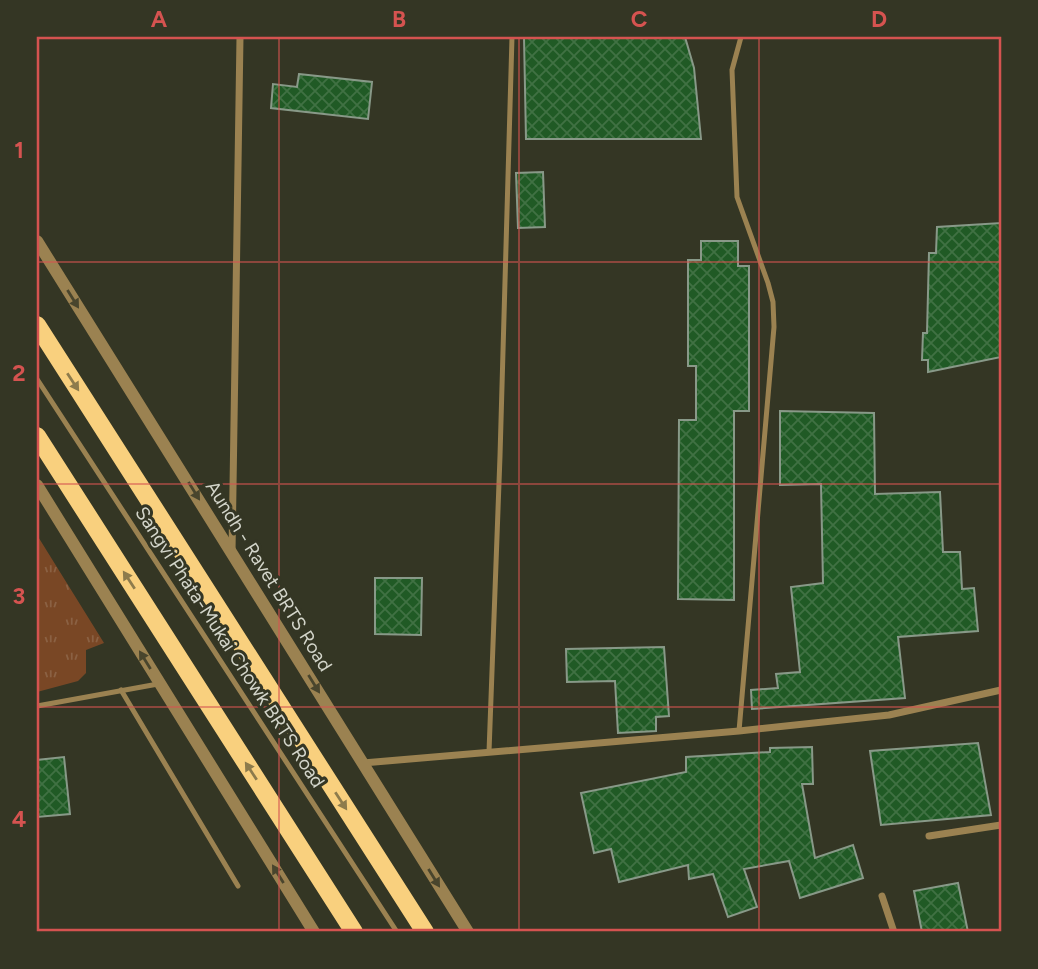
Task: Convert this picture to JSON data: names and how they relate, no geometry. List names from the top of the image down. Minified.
{"streets":{"street":["Aundh - Ravet BRTS Road"],"lane":["Sangvi Phata-Mukai Chowk BRTS Road"]},"one_way":["Aundh - Ravet BRTS Road"],"grid":{"columns":["A","B","C","D"],"rows":["1","2","3","4"]}}
